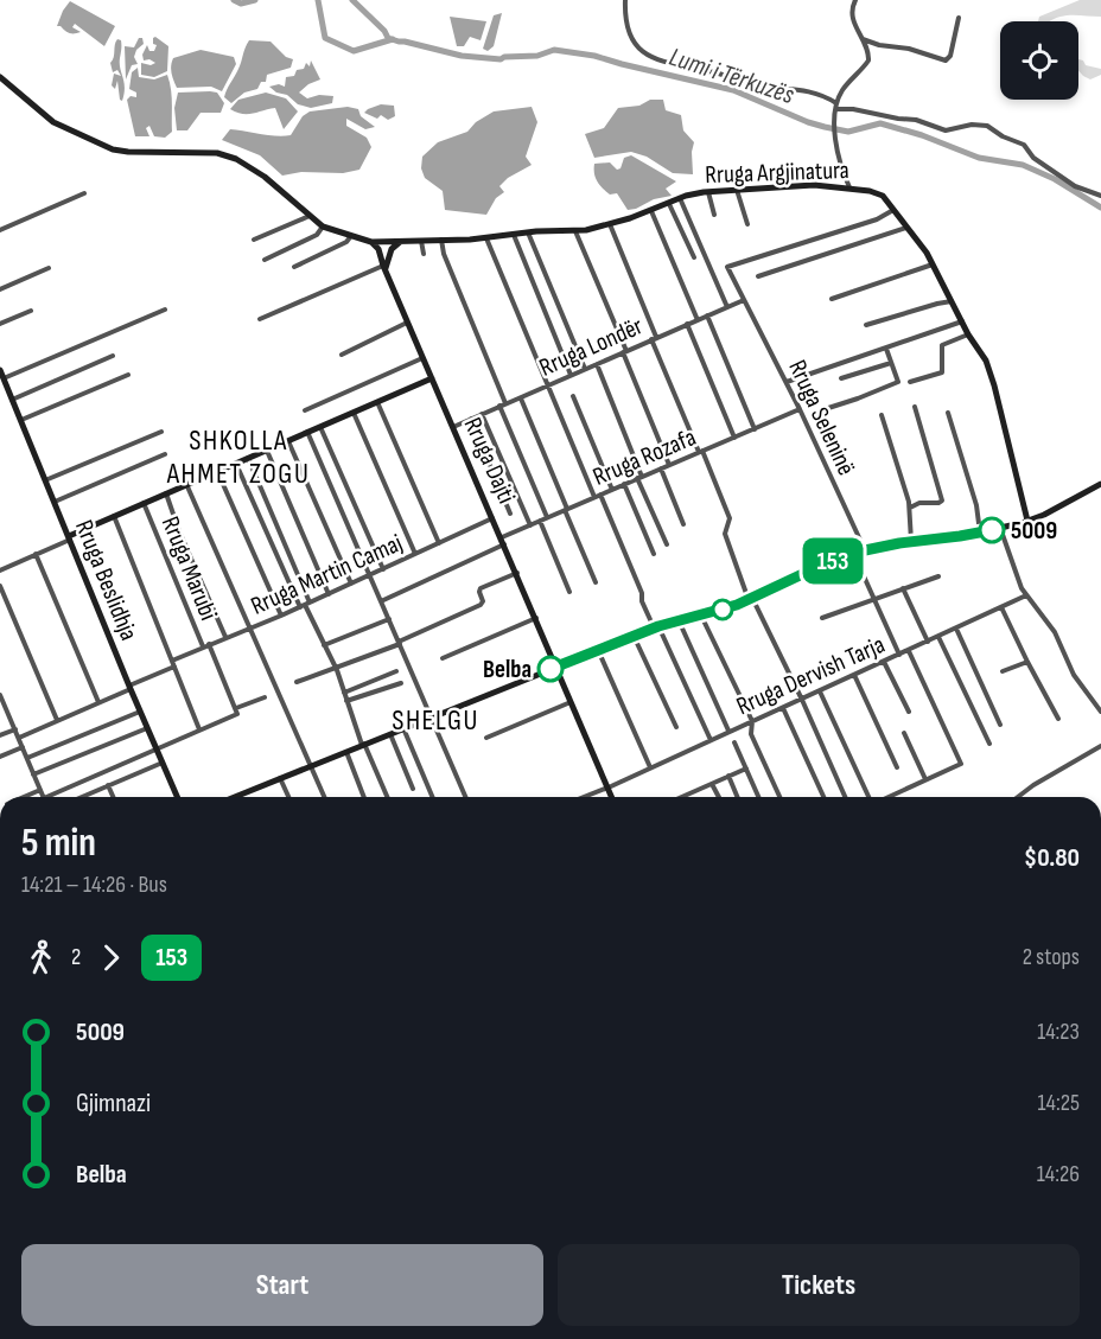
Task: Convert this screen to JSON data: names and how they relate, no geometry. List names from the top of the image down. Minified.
{"streets":{"street":["Rruga Argjinatura","Rruga Londër","Rruga Seleninë","Rruga Rozafa","Rruga Dajti","Rruga Marubi","Rruga Martin Camaj","Rruga Beslidhja","Rruga Dervish Tarja"]},"crossings":[["Rruga Argjinatura","Rruga Seleninë"],["Rruga Argjinatura","Rruga Dajti"],["Rruga Londër","Rruga Seleninë"],["Rruga Londër","Rruga Dajti"],["Rruga Seleninë","Rruga Rozafa"],["Rruga Rozafa","Rruga Dajti"],["Rruga Dajti","Rruga Martin Camaj"],["Rruga Dajti","Rruga Dervish Tarja"],["Rruga Marubi","Rruga Martin Camaj"]],"districts":["SHKOLLA AHMET ZOGU","SHELGU"],"water":["Lumi i Tërkuzës"],"places":["5009","Belba"],"lines":["bus line 153"],"page":{"on_map":"153","heading":["5 min","14:21 – 14:26 · Bus","$0.80"],"legs":["2","153","2 stops"],"list":[{"name":"5009","value":"14:23"},{"name":"Gjimnazi","value":"14:25"},{"name":"Belba","value":"14:26"}],"buttons":["Start","Tickets"]}}
